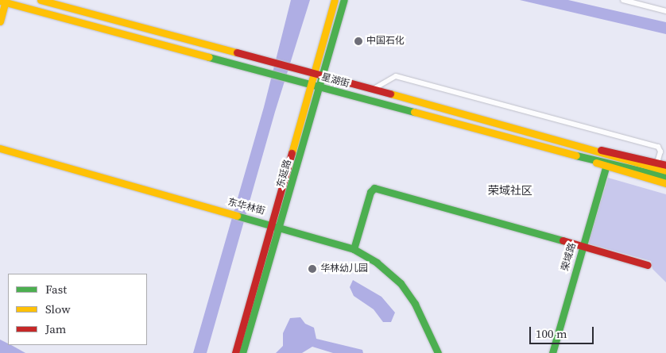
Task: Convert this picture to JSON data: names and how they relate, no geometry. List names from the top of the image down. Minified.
{"streets":{"main road":["星湖街","东延路","东华林街","荣域路"]},"crossings":[["星湖街","东延路"],["东延路","东华林街"]],"districts":["荣域社区"],"places":["中国石化","华林幼儿园"],"legend":["Fast","Slow","Jam"],"scale_bar":"100 m"}
